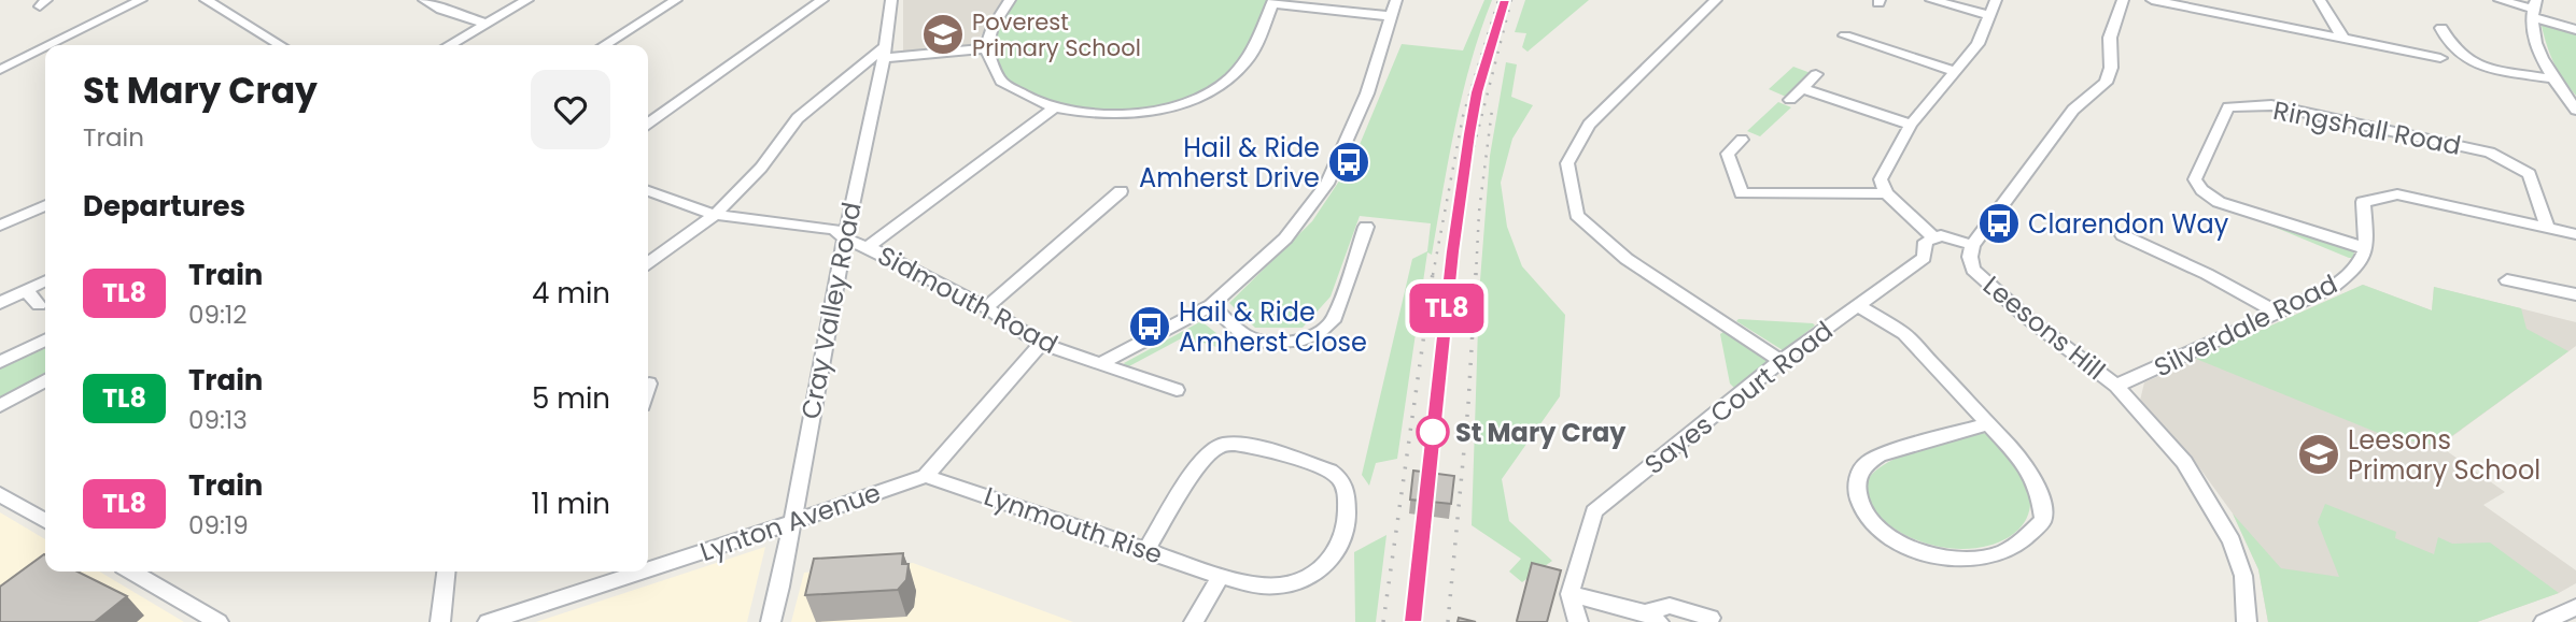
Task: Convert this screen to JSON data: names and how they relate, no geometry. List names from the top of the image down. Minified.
{"streets":{"street":["Ringshall Road","Sidmouth Road","Cray Valley Road","Silverdale Road","Leesons Hill","Sayes Court Road","Lynton Avenue","Lynmouth Rise"]},"crossings":[["Ringshall Road","Silverdale Road"],["Sidmouth Road","Cray Valley Road"],["Sidmouth Road","Lynton Avenue"],["Cray Valley Road","Lynton Avenue"],["Silverdale Road","Leesons Hill"],["Lynton Avenue","Lynmouth Rise"]],"places":{"school or university":["Poverest Primary School","Leesons Primary School"],"bus stop":["Hail & Ride Amherst Drive","Clarendon Way","Hail & Ride Amherst Close"],"other":["St Mary Cray"]},"page":{"on_map":"TL8","heading":[["St Mary Cray","Train"],"Departures"],"list":[{"mark":"TL8","name":"Train","note":"09:12","value":"4 min"},{"mark":"TL8","name":"Train","note":"09:13","value":"5 min"},{"mark":"TL8","name":"Train","note":"09:19","value":"11 min"}]}}
